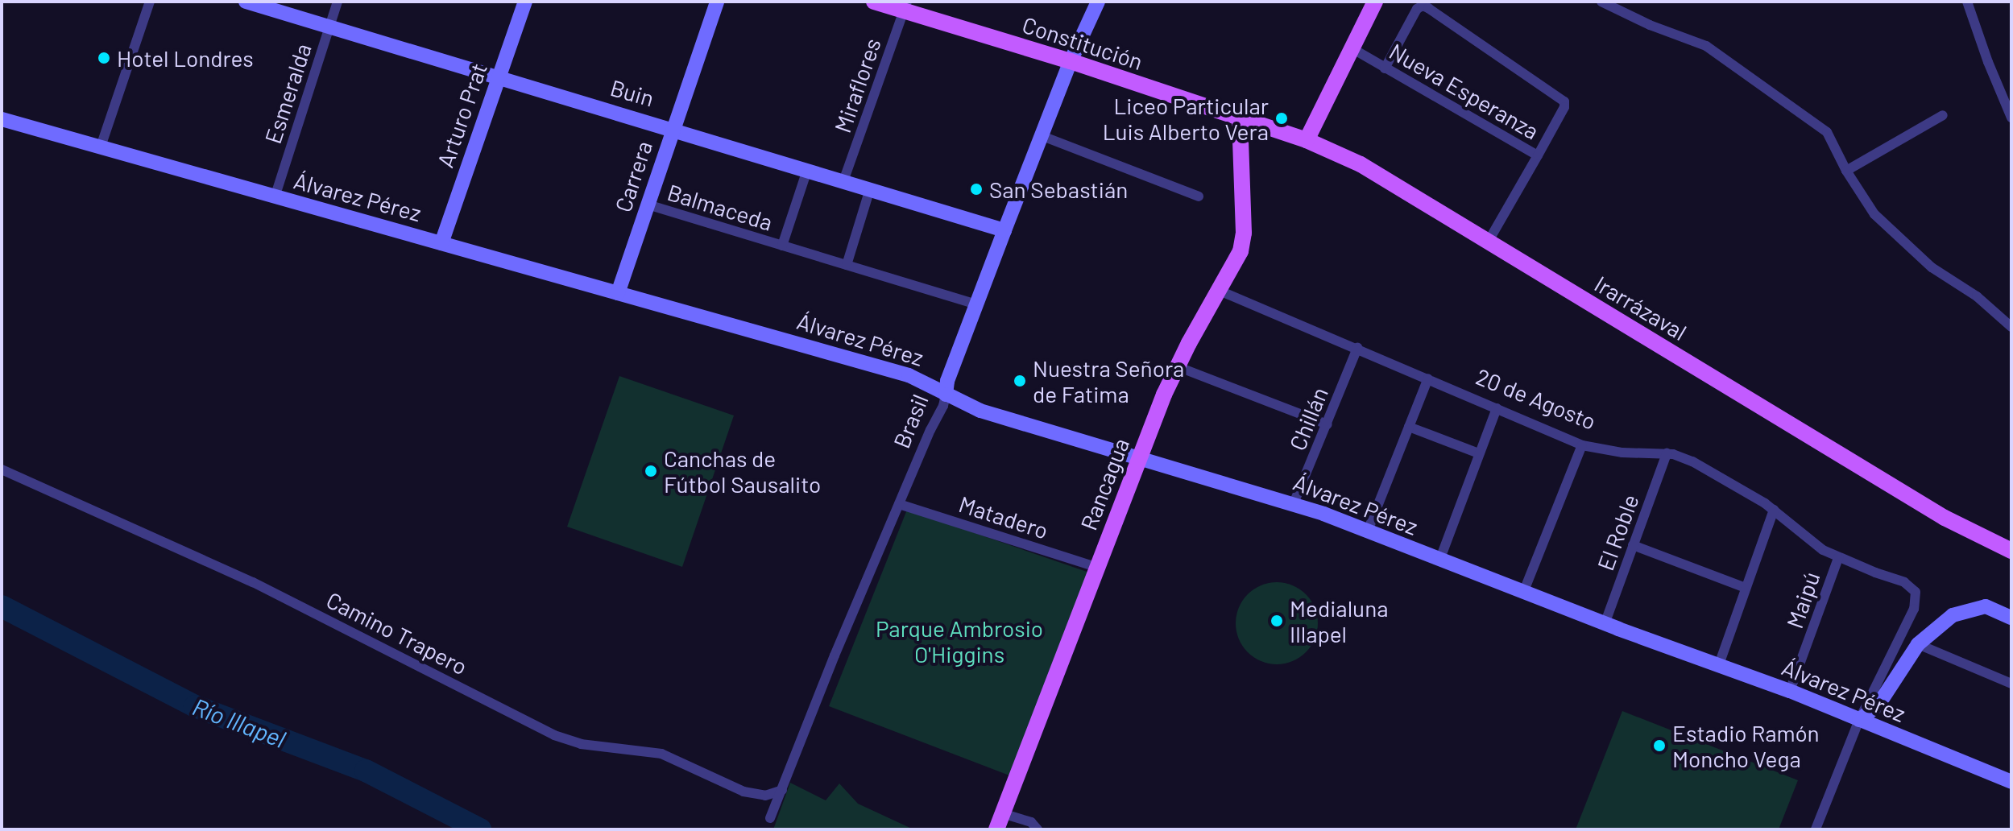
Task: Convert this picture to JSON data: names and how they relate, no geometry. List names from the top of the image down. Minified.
{"streets":{"main road":["Constitución","Irarrázaval","Rancagua"],"street":["Miraflores","Nueva Esperanza","Buin","Esmeralda","Arturo Prat","Carrera","Álvarez Pérez","Balmaceda","20 de Agosto","Chillán","Brasil","Matadero","El Roble","Maipú","Camino Trapero"]},"crossings":[["Constitución","Miraflores"],["Constitución","Irarrázaval"],["Constitución","Brasil"],["Constitución","Rancagua"],["Miraflores","Buin"],["Nueva Esperanza","Irarrázaval"],["Buin","Esmeralda"],["Buin","Arturo Prat"],["Buin","Carrera"],["Buin","Brasil"],["Esmeralda","Álvarez Pérez"],["Arturo Prat","Álvarez Pérez"],["Carrera","Álvarez Pérez"],["Carrera","Balmaceda"],["Álvarez Pérez","20 de Agosto"],["Álvarez Pérez","Chillán"],["Álvarez Pérez","Brasil"],["Álvarez Pérez","Rancagua"],["Álvarez Pérez","El Roble"],["Álvarez Pérez","Maipú"],["Balmaceda","Brasil"],["Irarrázaval","Rancagua"],["20 de Agosto","Chillán"],["20 de Agosto","Rancagua"],["20 de Agosto","El Roble"],["20 de Agosto","Maipú"],["Brasil","Matadero"],["Brasil","Camino Trapero"],["Rancagua","Matadero"]],"water":["Río Illapel"],"parks":["Parque Ambrosio O'Higgins"],"places":["Hotel Londres","Liceo Particular Luis Alberto Vera","San Sebastián","Nuestra Señora de Fatima","Canchas de Fútbol Sausalito","Medialuna Illapel","Estadio Ramón Moncho Vega"]}
